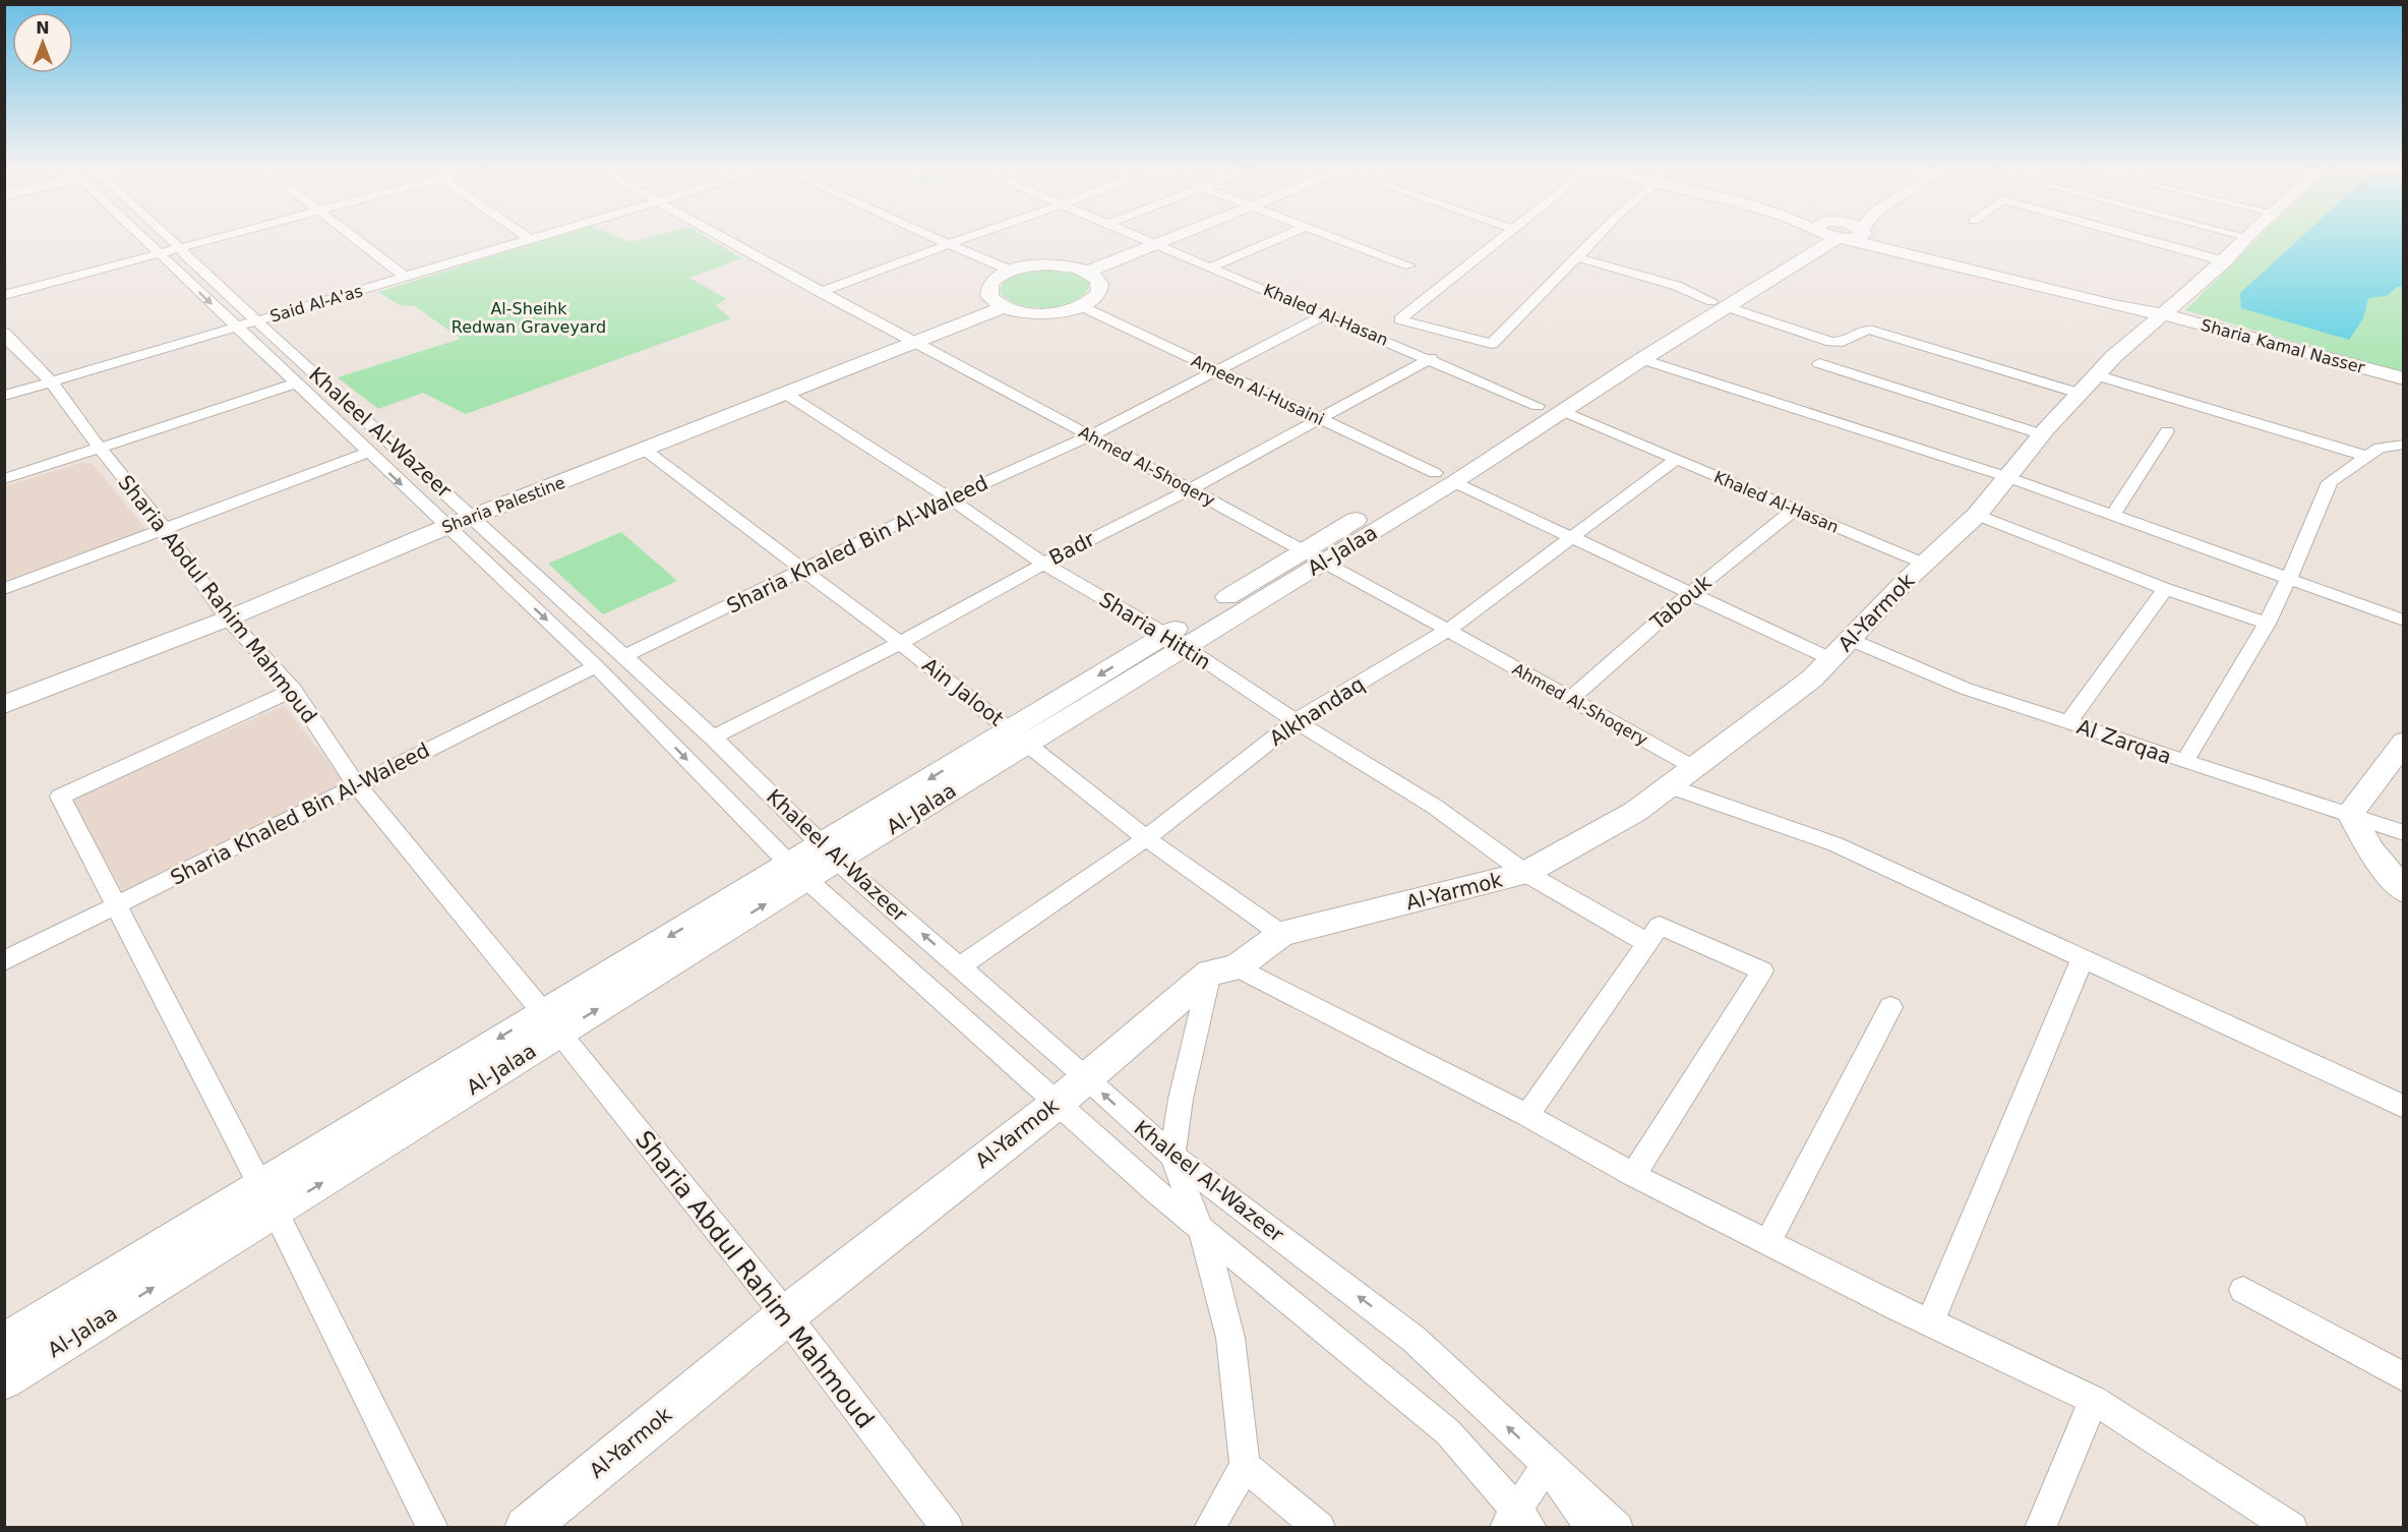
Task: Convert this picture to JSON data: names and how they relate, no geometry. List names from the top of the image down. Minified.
{"streets":{"street":["Said Al-A'as","Khaled Al-Hasan","Sharia Kamal Nasser","Ameen Al-Husaini","Khaleel Al-Wazeer","Ahmed Al-Shoqery","Sharia Palestine","Sharia Khaled Bin Al-Waleed","Badr","Al-Jalaa","Sharia Abdul Rahim Mahmoud","Tabouk","Al-Yarmok","Sharia Hittin","Ain Jaloot","Alkhandaq","Al Zarqaa"]},"crossings":[["Said Al-A'as","Khaleel Al-Wazeer"],["Said Al-A'as","Sharia Abdul Rahim Mahmoud"],["Khaled Al-Hasan","Sharia Khaled Bin Al-Waleed"],["Khaled Al-Hasan","Badr"],["Khaled Al-Hasan","Al-Jalaa"],["Khaled Al-Hasan","Tabouk"],["Khaled Al-Hasan","Al-Yarmok"],["Khaled Al-Hasan","Alkhandaq"],["Sharia Kamal Nasser","Al-Yarmok"],["Ameen Al-Husaini","Sharia Khaled Bin Al-Waleed"],["Ameen Al-Husaini","Badr"],["Ameen Al-Husaini","Al-Jalaa"],["Ameen Al-Husaini","Tabouk"],["Ameen Al-Husaini","Al-Yarmok"],["Ameen Al-Husaini","Alkhandaq"],["Khaleel Al-Wazeer","Sharia Palestine"],["Khaleel Al-Wazeer","Sharia Khaled Bin Al-Waleed"],["Khaleel Al-Wazeer","Badr"],["Khaleel Al-Wazeer","Al-Jalaa"],["Khaleel Al-Wazeer","Al-Yarmok"],["Khaleel Al-Wazeer","Alkhandaq"],["Ahmed Al-Shoqery","Sharia Palestine"],["Ahmed Al-Shoqery","Sharia Khaled Bin Al-Waleed"],["Ahmed Al-Shoqery","Badr"],["Ahmed Al-Shoqery","Al-Jalaa"],["Ahmed Al-Shoqery","Tabouk"],["Ahmed Al-Shoqery","Al-Yarmok"],["Ahmed Al-Shoqery","Alkhandaq"],["Sharia Palestine","Sharia Abdul Rahim Mahmoud"],["Sharia Palestine","Sharia Hittin"],["Sharia Palestine","Ain Jaloot"],["Sharia Khaled Bin Al-Waleed","Sharia Abdul Rahim Mahmoud"],["Sharia Khaled Bin Al-Waleed","Sharia Hittin"],["Sharia Khaled Bin Al-Waleed","Ain Jaloot"],["Badr","Sharia Hittin"],["Badr","Ain Jaloot"],["Al-Jalaa","Sharia Abdul Rahim Mahmoud"],["Al-Jalaa","Sharia Hittin"],["Al-Jalaa","Ain Jaloot"],["Sharia Abdul Rahim Mahmoud","Al-Yarmok"],["Al-Yarmok","Sharia Hittin"],["Al-Yarmok","Ain Jaloot"],["Al-Yarmok","Al Zarqaa"],["Sharia Hittin","Alkhandaq"],["Ain Jaloot","Alkhandaq"]],"parks":["Al-Sheihk Redwan Graveyard"],"north":"top"}
